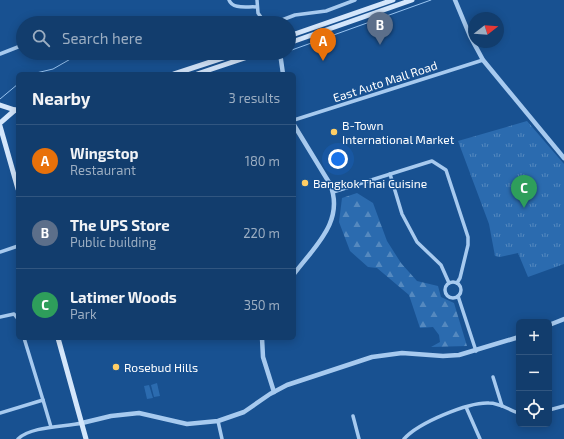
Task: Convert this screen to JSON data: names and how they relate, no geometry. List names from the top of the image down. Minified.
{"streets":{"street":["East Auto Mall Road"]},"places":["B-Town International Market","Bangkok Thai Cuisine","Rosebud Hills"],"north":"right","page":{"pins":["B","A","C"],"search":"Search here","heading":["Nearby","3 results"],"list":[{"mark":"A","name":"Wingstop","note":"Restaurant","value":"180 m"},{"mark":"B","name":"The UPS Store","note":"Public building","value":"220 m"},{"mark":"C","name":"Latimer Woods","note":"Park","value":"350 m"}],"map_buttons":["+","−"]}}
